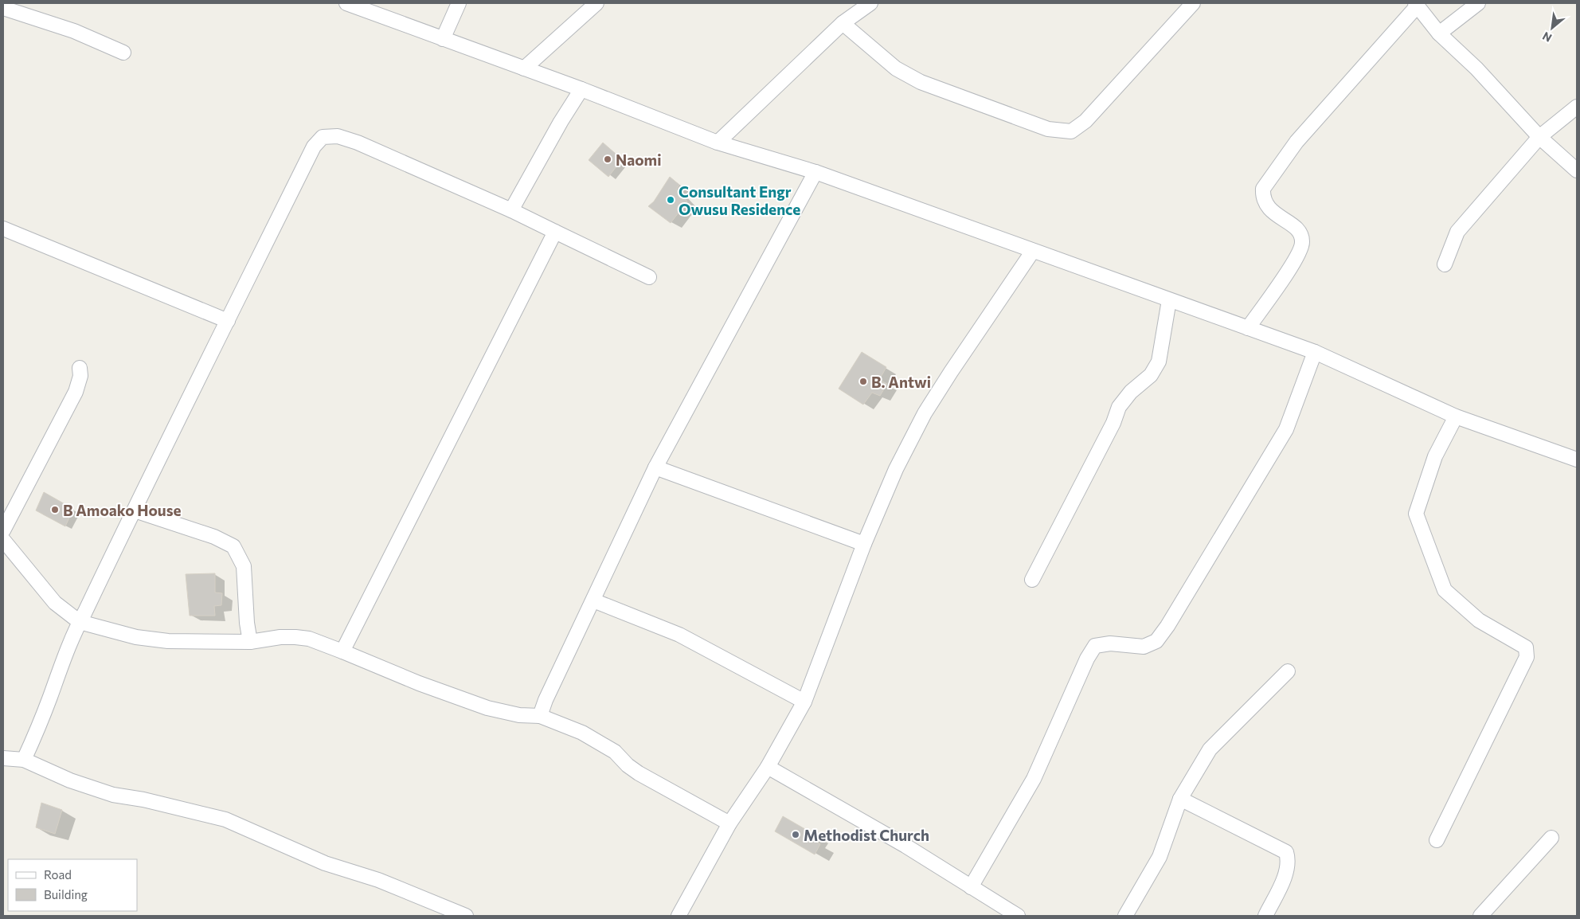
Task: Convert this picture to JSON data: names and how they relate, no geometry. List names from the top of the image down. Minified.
{"places":["Naomi","Consultant Engr Owusu Residence","B. Antwi","B Amoako House","Methodist Church"],"legend":["Road","Building"],"north":"bottom left"}
